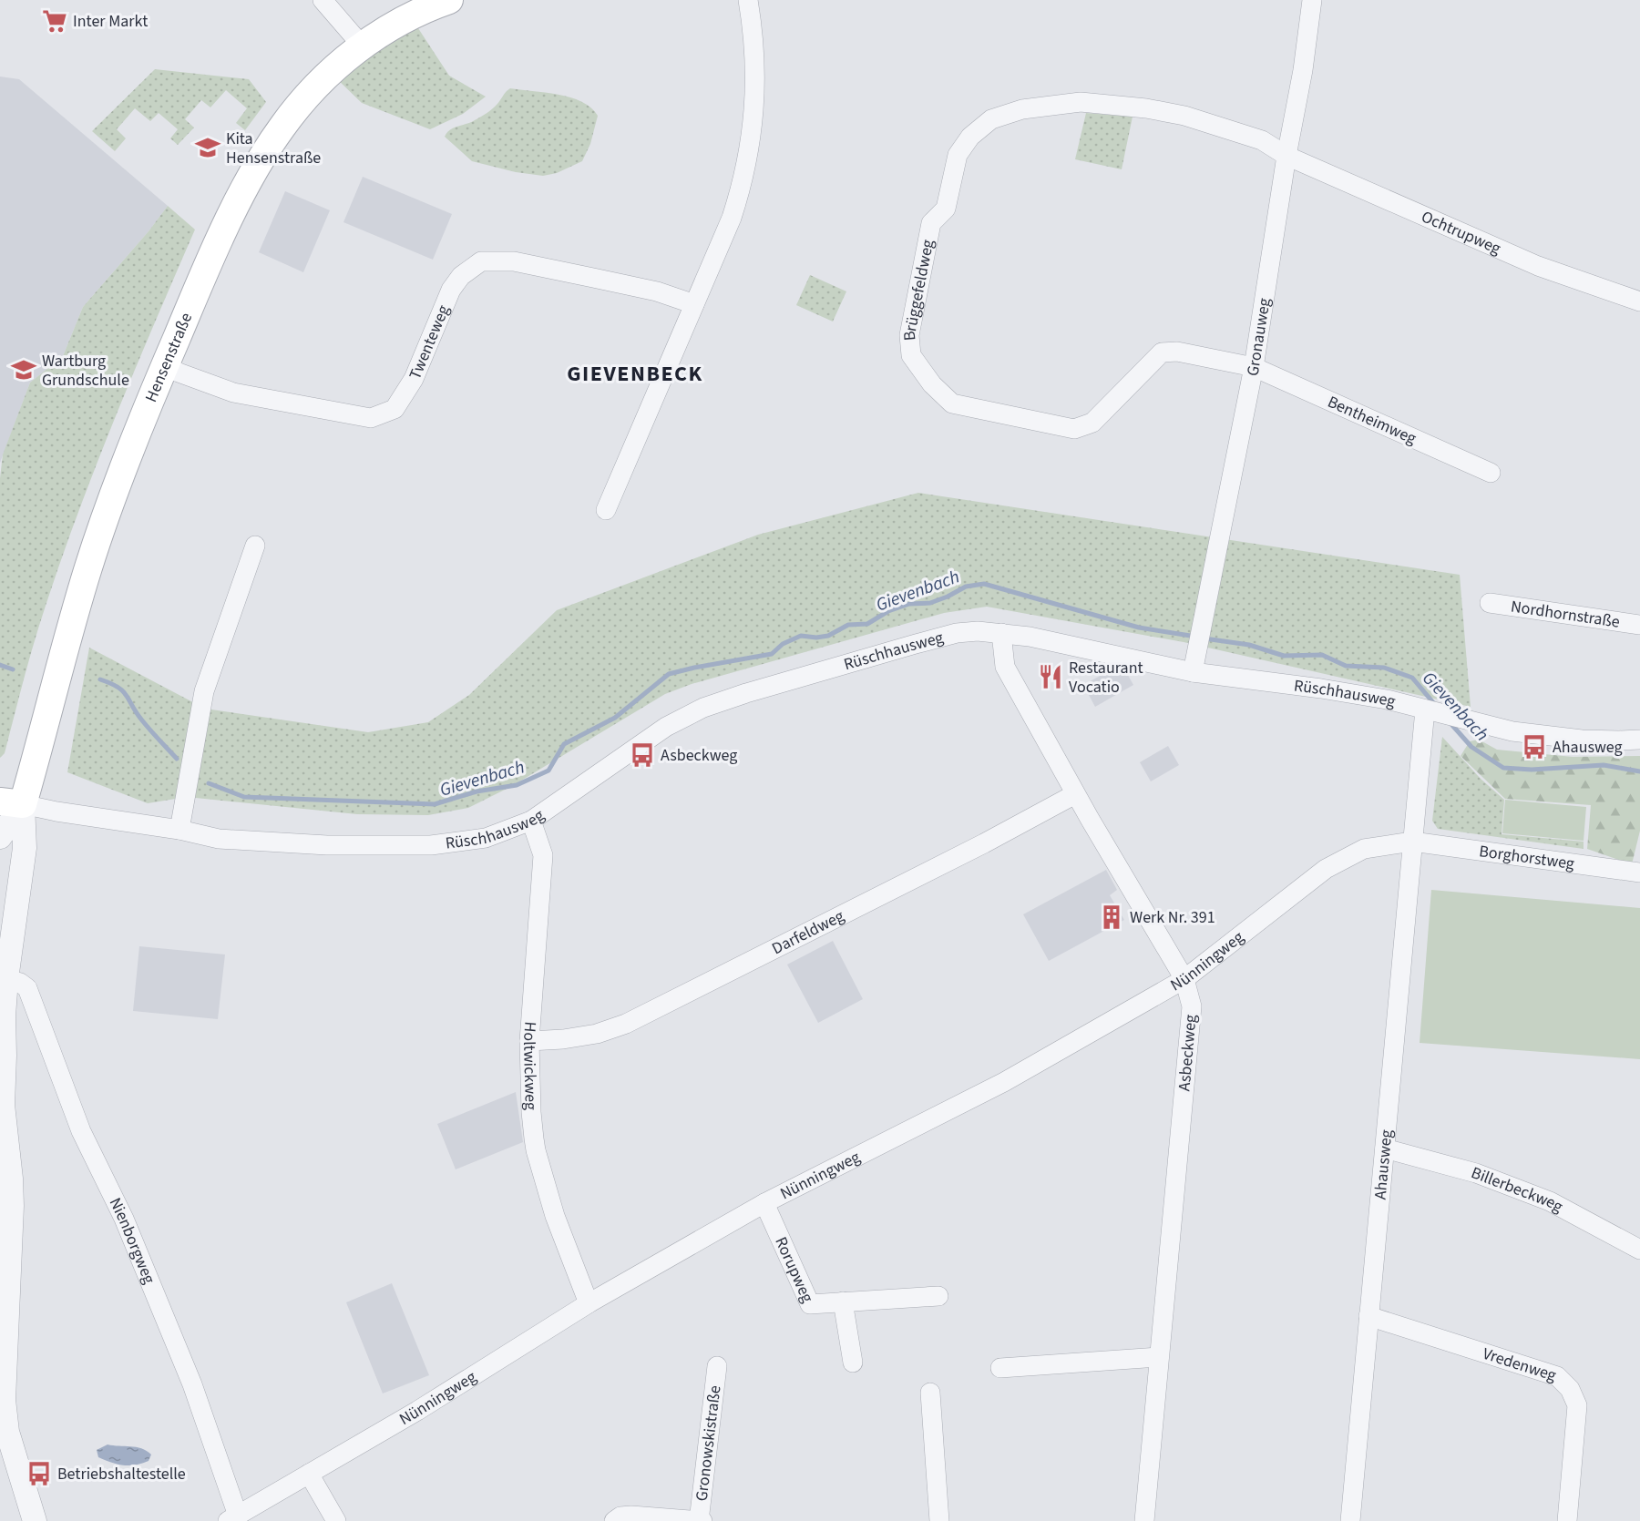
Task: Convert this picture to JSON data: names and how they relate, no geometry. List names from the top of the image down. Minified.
{"streets":{"main road":["Hensenstraße"],"street":["Ochtrupweg","Brüggefeldweg","Gronauweg","Twenteweg","Bentheimweg","Nordhornstraße","Rüschhausweg","Borghorstweg","Darfeldweg","Nünningweg","Asbeckweg","Holtwickweg","Ahausweg","Billerbeckweg","Nienborgweg","Rorupweg","Vredenweg","Gronowskistraße"]},"crossings":[["Ochtrupweg","Brüggefeldweg"],["Ochtrupweg","Gronauweg"],["Brüggefeldweg","Gronauweg"],["Brüggefeldweg","Bentheimweg"],["Gronauweg","Bentheimweg"],["Gronauweg","Rüschhausweg"],["Twenteweg","Hensenstraße"],["Hensenstraße","Rüschhausweg"],["Rüschhausweg","Asbeckweg"],["Rüschhausweg","Holtwickweg"],["Rüschhausweg","Ahausweg"],["Borghorstweg","Nünningweg"],["Borghorstweg","Ahausweg"],["Darfeldweg","Asbeckweg"],["Darfeldweg","Holtwickweg"],["Nünningweg","Asbeckweg"],["Nünningweg","Holtwickweg"],["Nünningweg","Ahausweg"],["Nünningweg","Nienborgweg"],["Nünningweg","Rorupweg"],["Ahausweg","Billerbeckweg"],["Ahausweg","Vredenweg"]],"districts":["GIEVENBECK"],"water":["Gievenbach"],"places":{"supermarket":["Inter Markt"],"school or university":["Kita Hensenstraße","Wartburg Grundschule"],"restaurant":["Restaurant Vocatio"],"bus stop":["Ahausweg","Asbeckweg","Betriebshaltestelle"],"building":["Werk Nr. 391"]}}
